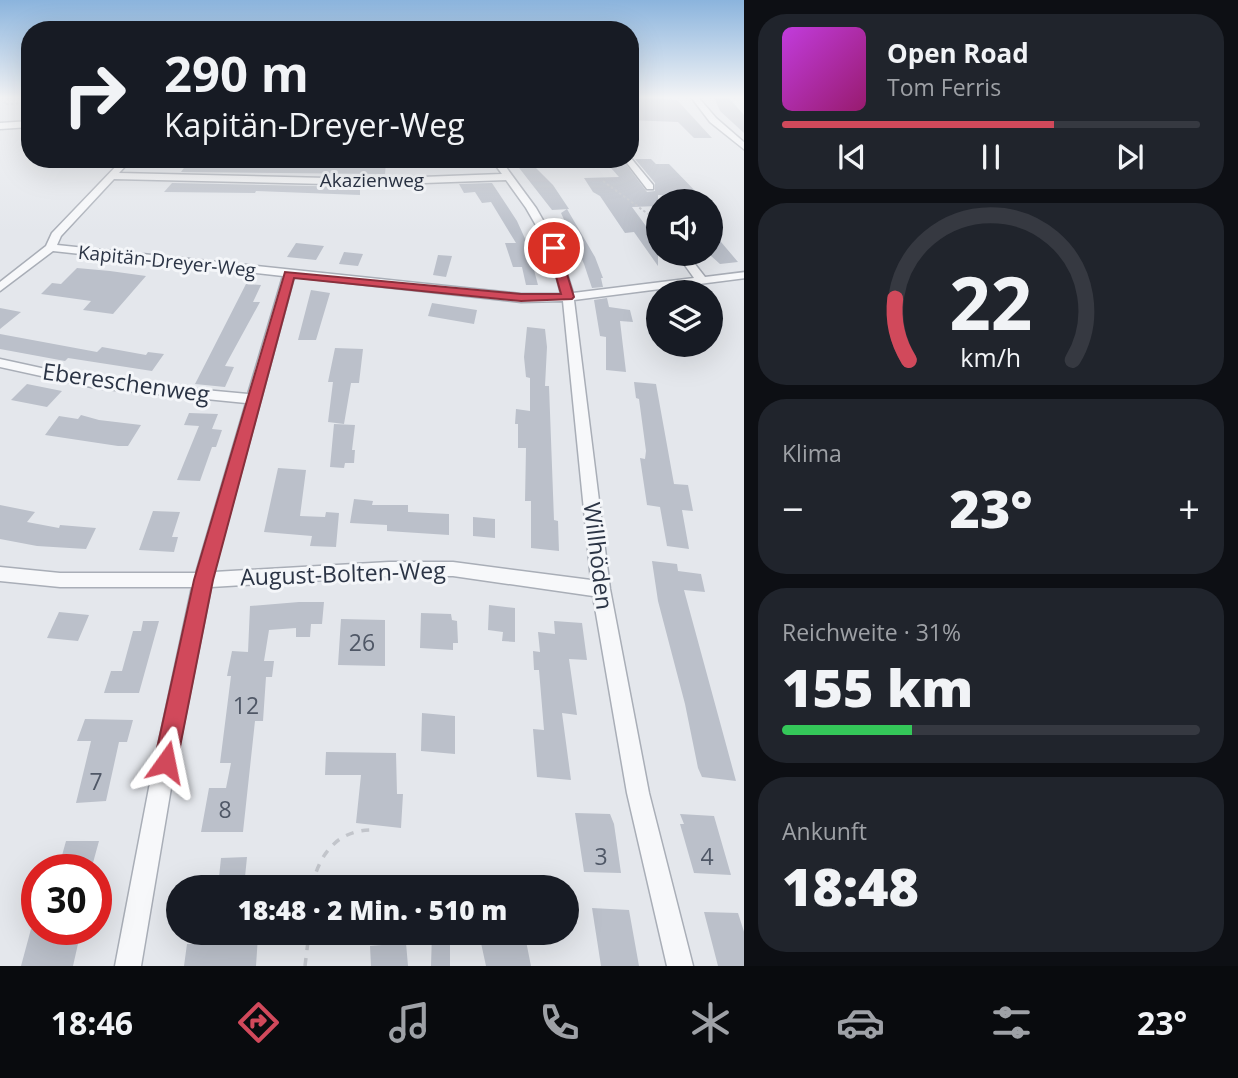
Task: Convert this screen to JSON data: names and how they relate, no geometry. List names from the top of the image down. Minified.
{"streets":{"street":["Akazienweg","Kapitän-Dreyer-Weg","Ebereschenweg","Willhöden","August-Bolten-Weg"]},"crossings":[["Akazienweg","Willhöden"],["Kapitän-Dreyer-Weg","Willhöden"],["Willhöden","August-Bolten-Weg"]],"house_numbers":["26","12","7","8","3","4"],"page":{"turn":["290 m","Kapitän-Dreyer-Weg"],"song":["Open Road","Tom Ferris"],"tile":["Klima",["Reichweite · 31%","155 km"],["Ankunft","18:48"]],"heat":["−","23°","+"],"limit":"30","trip":"18:48 · 2 Min. · 510 m","tabs":["18:46","23°"],"gauge":["22","km/h"]}}
